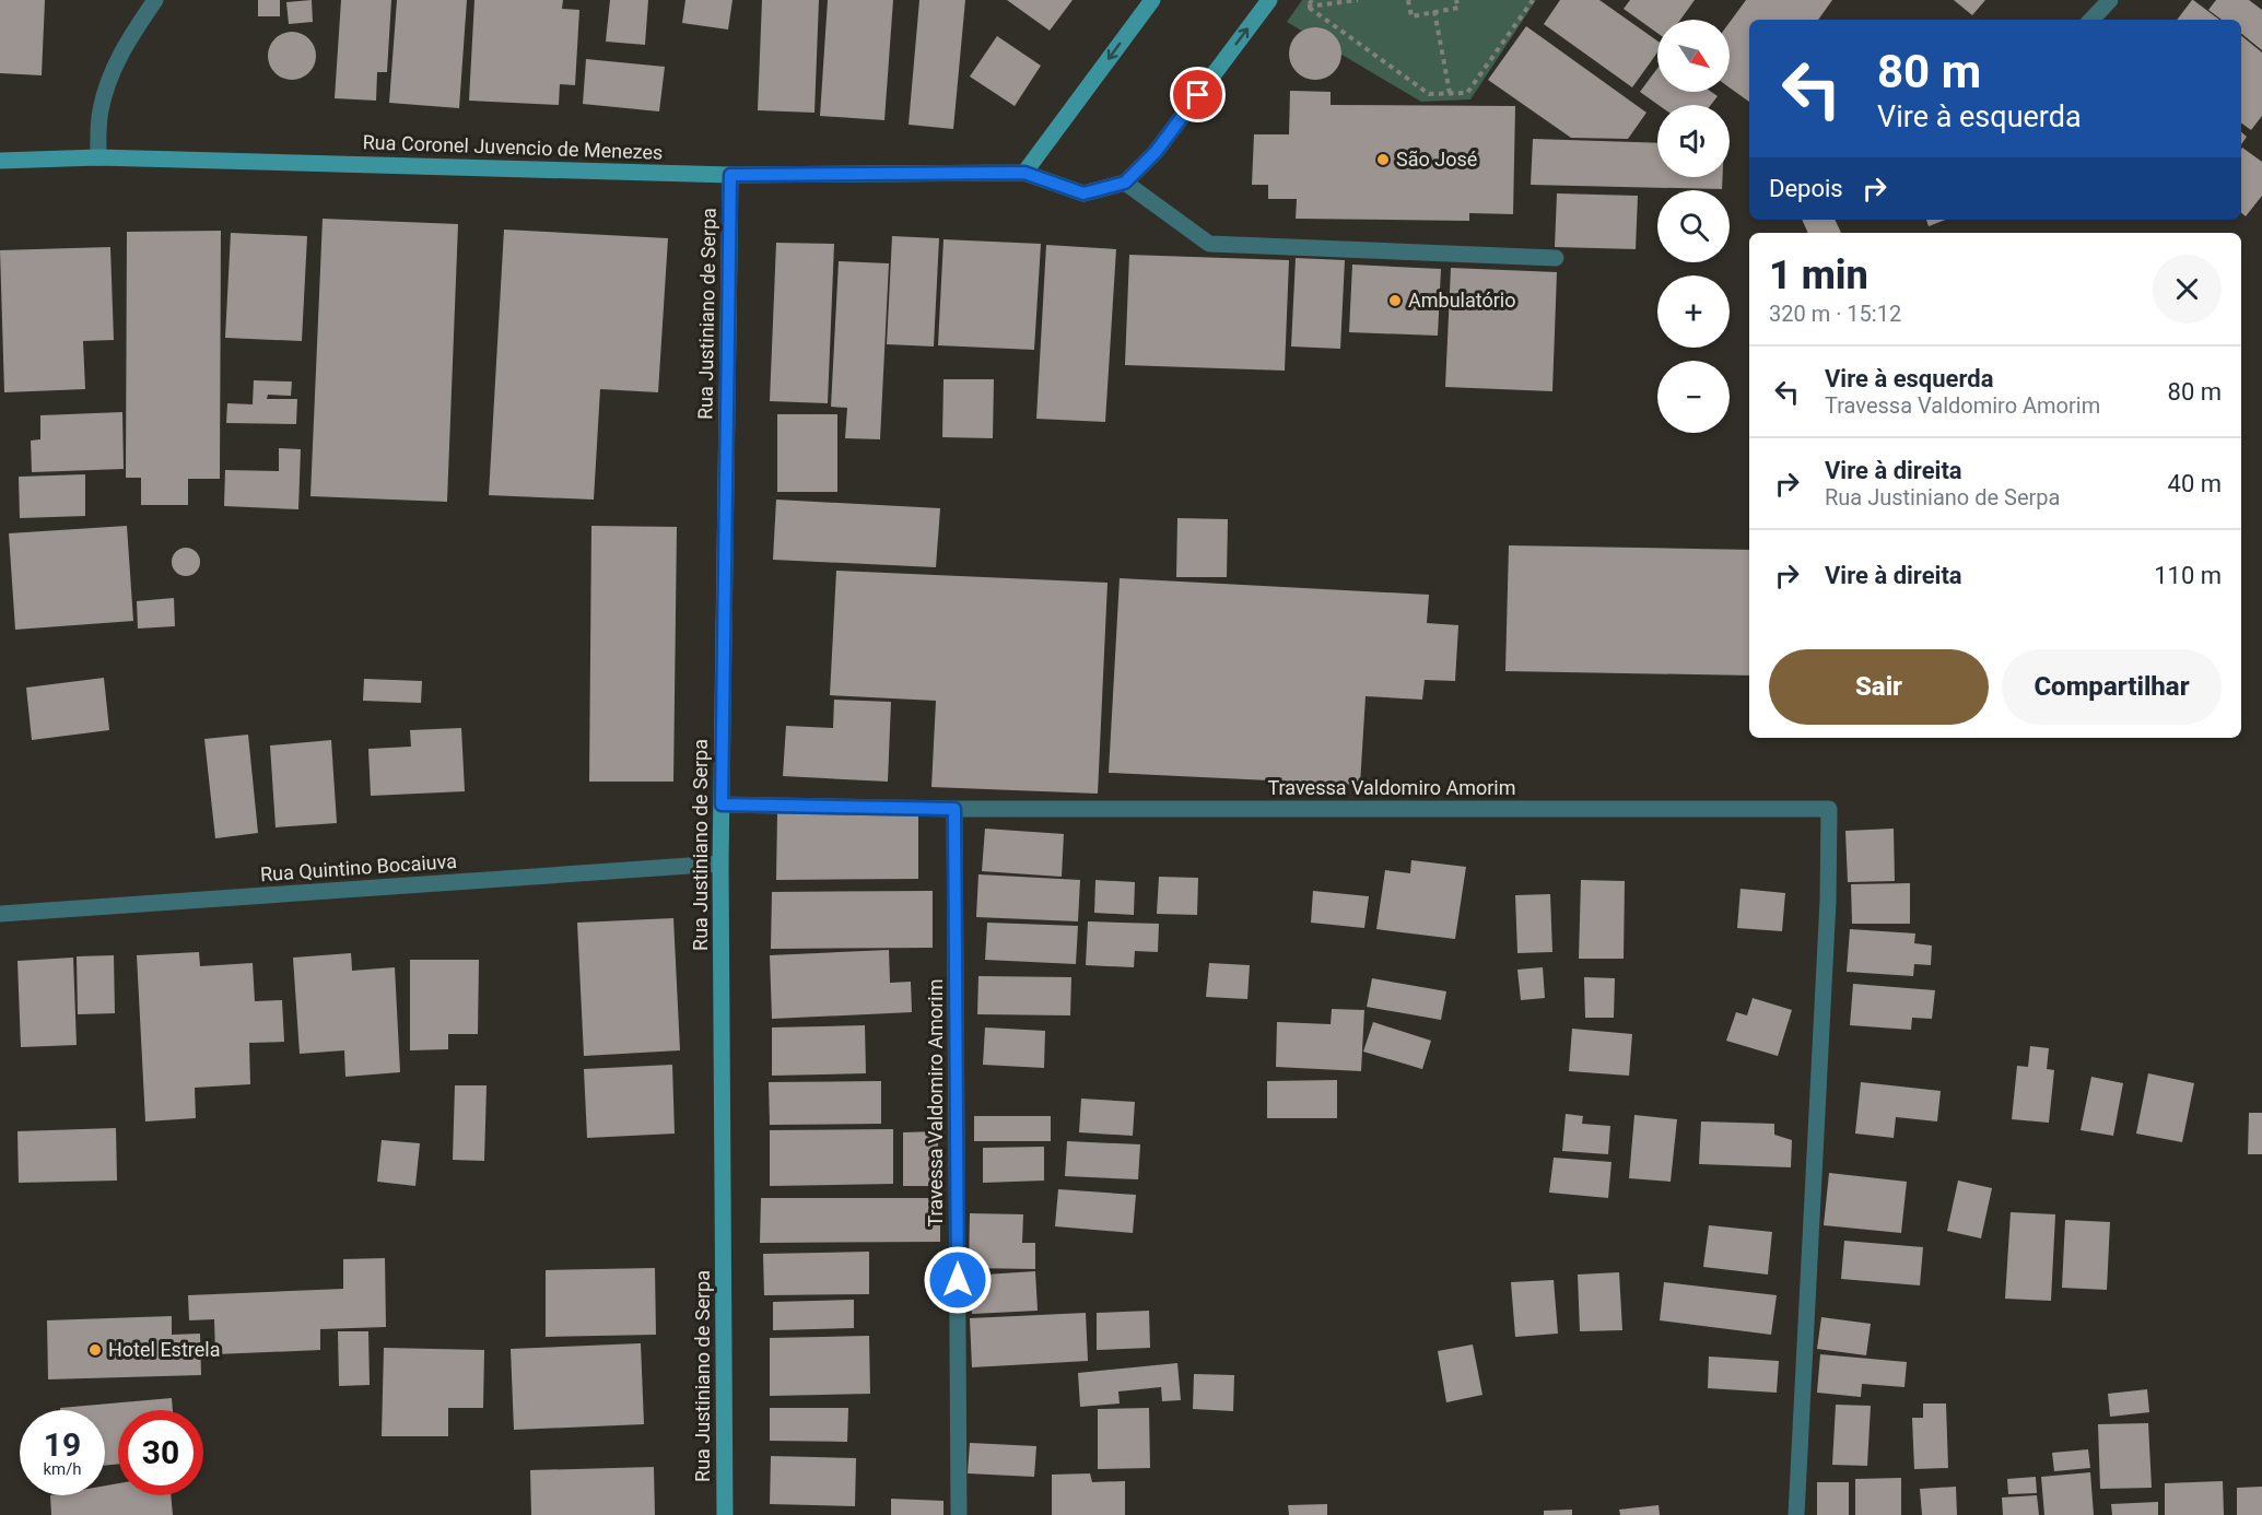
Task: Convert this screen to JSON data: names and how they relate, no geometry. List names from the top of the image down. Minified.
{"streets":{"main road":["Rua Coronel Juvencio de Menezes","Rua Justiniano de Serpa"],"street":["Travessa Valdomiro Amorim","Rua Quintino Bocaiuva"]},"crossings":[["Rua Coronel Juvencio de Menezes","Rua Justiniano de Serpa"],["Rua Justiniano de Serpa","Travessa Valdomiro Amorim"],["Rua Justiniano de Serpa","Rua Quintino Bocaiuva"]],"places":["São José","Ambulatório","Hotel Estrela"],"north":"bottom right","page":{"map_buttons":["+","−"],"turn":["80 m","Vire à esquerda"],"then":"Depois","heading":["1 min","320 m · 15:12"],"list":[{"name":"Vire à esquerda","note":"Travessa Valdomiro Amorim","value":"80 m"},{"name":"Vire à direita","note":"Rua Justiniano de Serpa","value":"40 m"},{"name":"Vire à direita","value":"110 m"}],"buttons":["Sair","Compartilhar"],"speed":"19 km/h","limit":"30"}}
